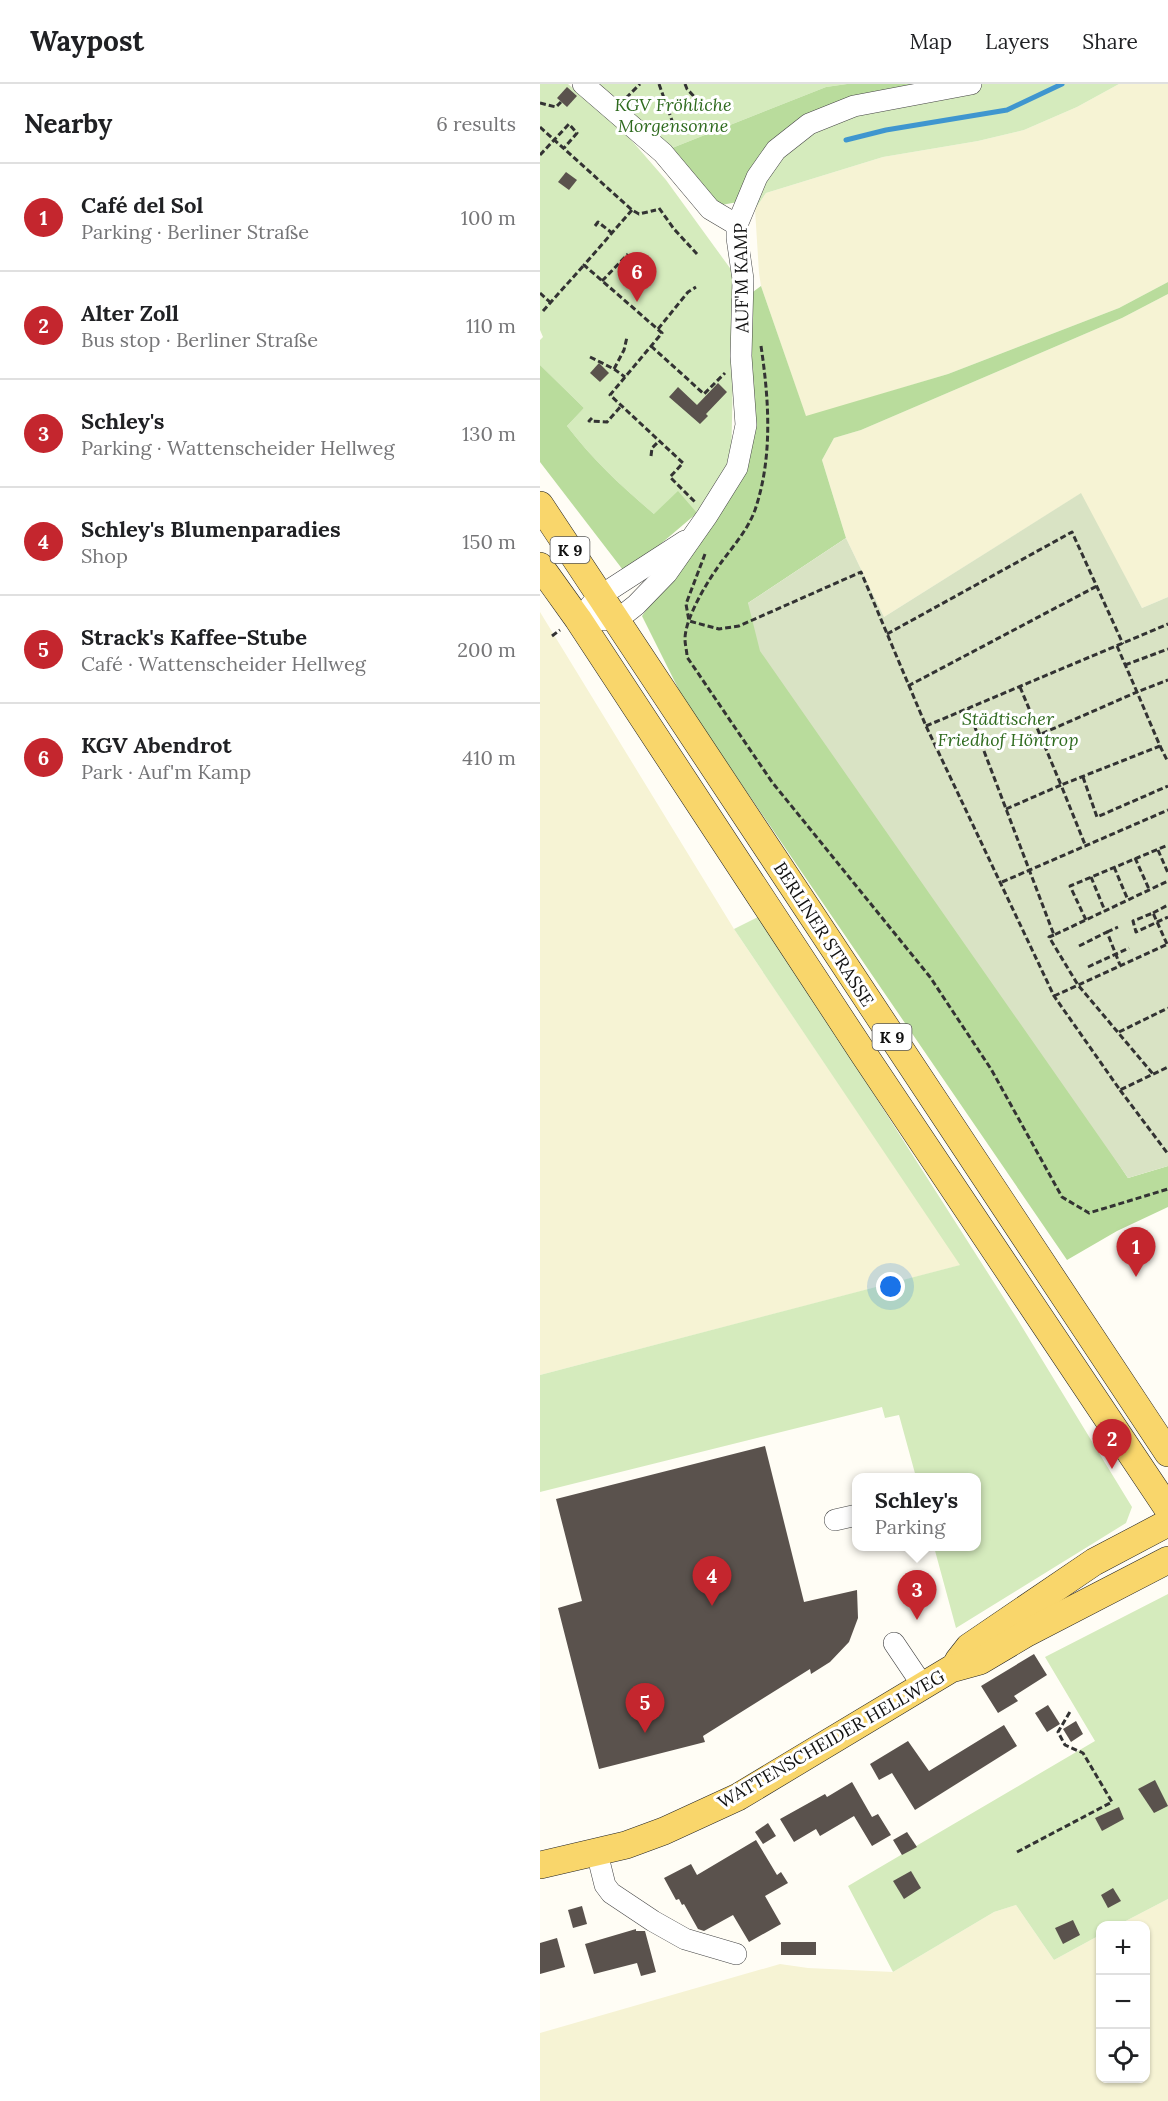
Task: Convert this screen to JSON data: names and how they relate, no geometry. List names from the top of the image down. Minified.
{"streets":{"main road":["K 9","BERLINER STRASSE","WATTENSCHEIDER HELLWEG"],"street":["AUF'M KAMP"]},"crossings":[["AUF'M KAMP","BERLINER STRASSE"]],"parks":["KGV Fröhliche Morgensonne","Städtischer Friedhof Höntrop"],"page":{"header":"Waypost","nav":["Map","Layers","Share"],"heading":["Nearby","6 results"],"list":[{"mark":"1","name":"Café del Sol","note":"Parking · Berliner Straße","value":"100 m"},{"mark":"2","name":"Alter Zoll","note":"Bus stop · Berliner Straße","value":"110 m"},{"mark":"3","name":"Schley's","note":"Parking · Wattenscheider Hellweg","value":"130 m"},{"mark":"4","name":"Schley's Blumenparadies","note":"Shop","value":"150 m"},{"mark":"5","name":"Strack's Kaffee-Stube","note":"Café · Wattenscheider Hellweg","value":"200 m"},{"mark":"6","name":"KGV Abendrot","note":"Park · Auf'm Kamp","value":"410 m"}],"pins":["6","1","2","4","3","5"],"popup":["Schley's","Parking"],"map_buttons":["+","−"]}}
